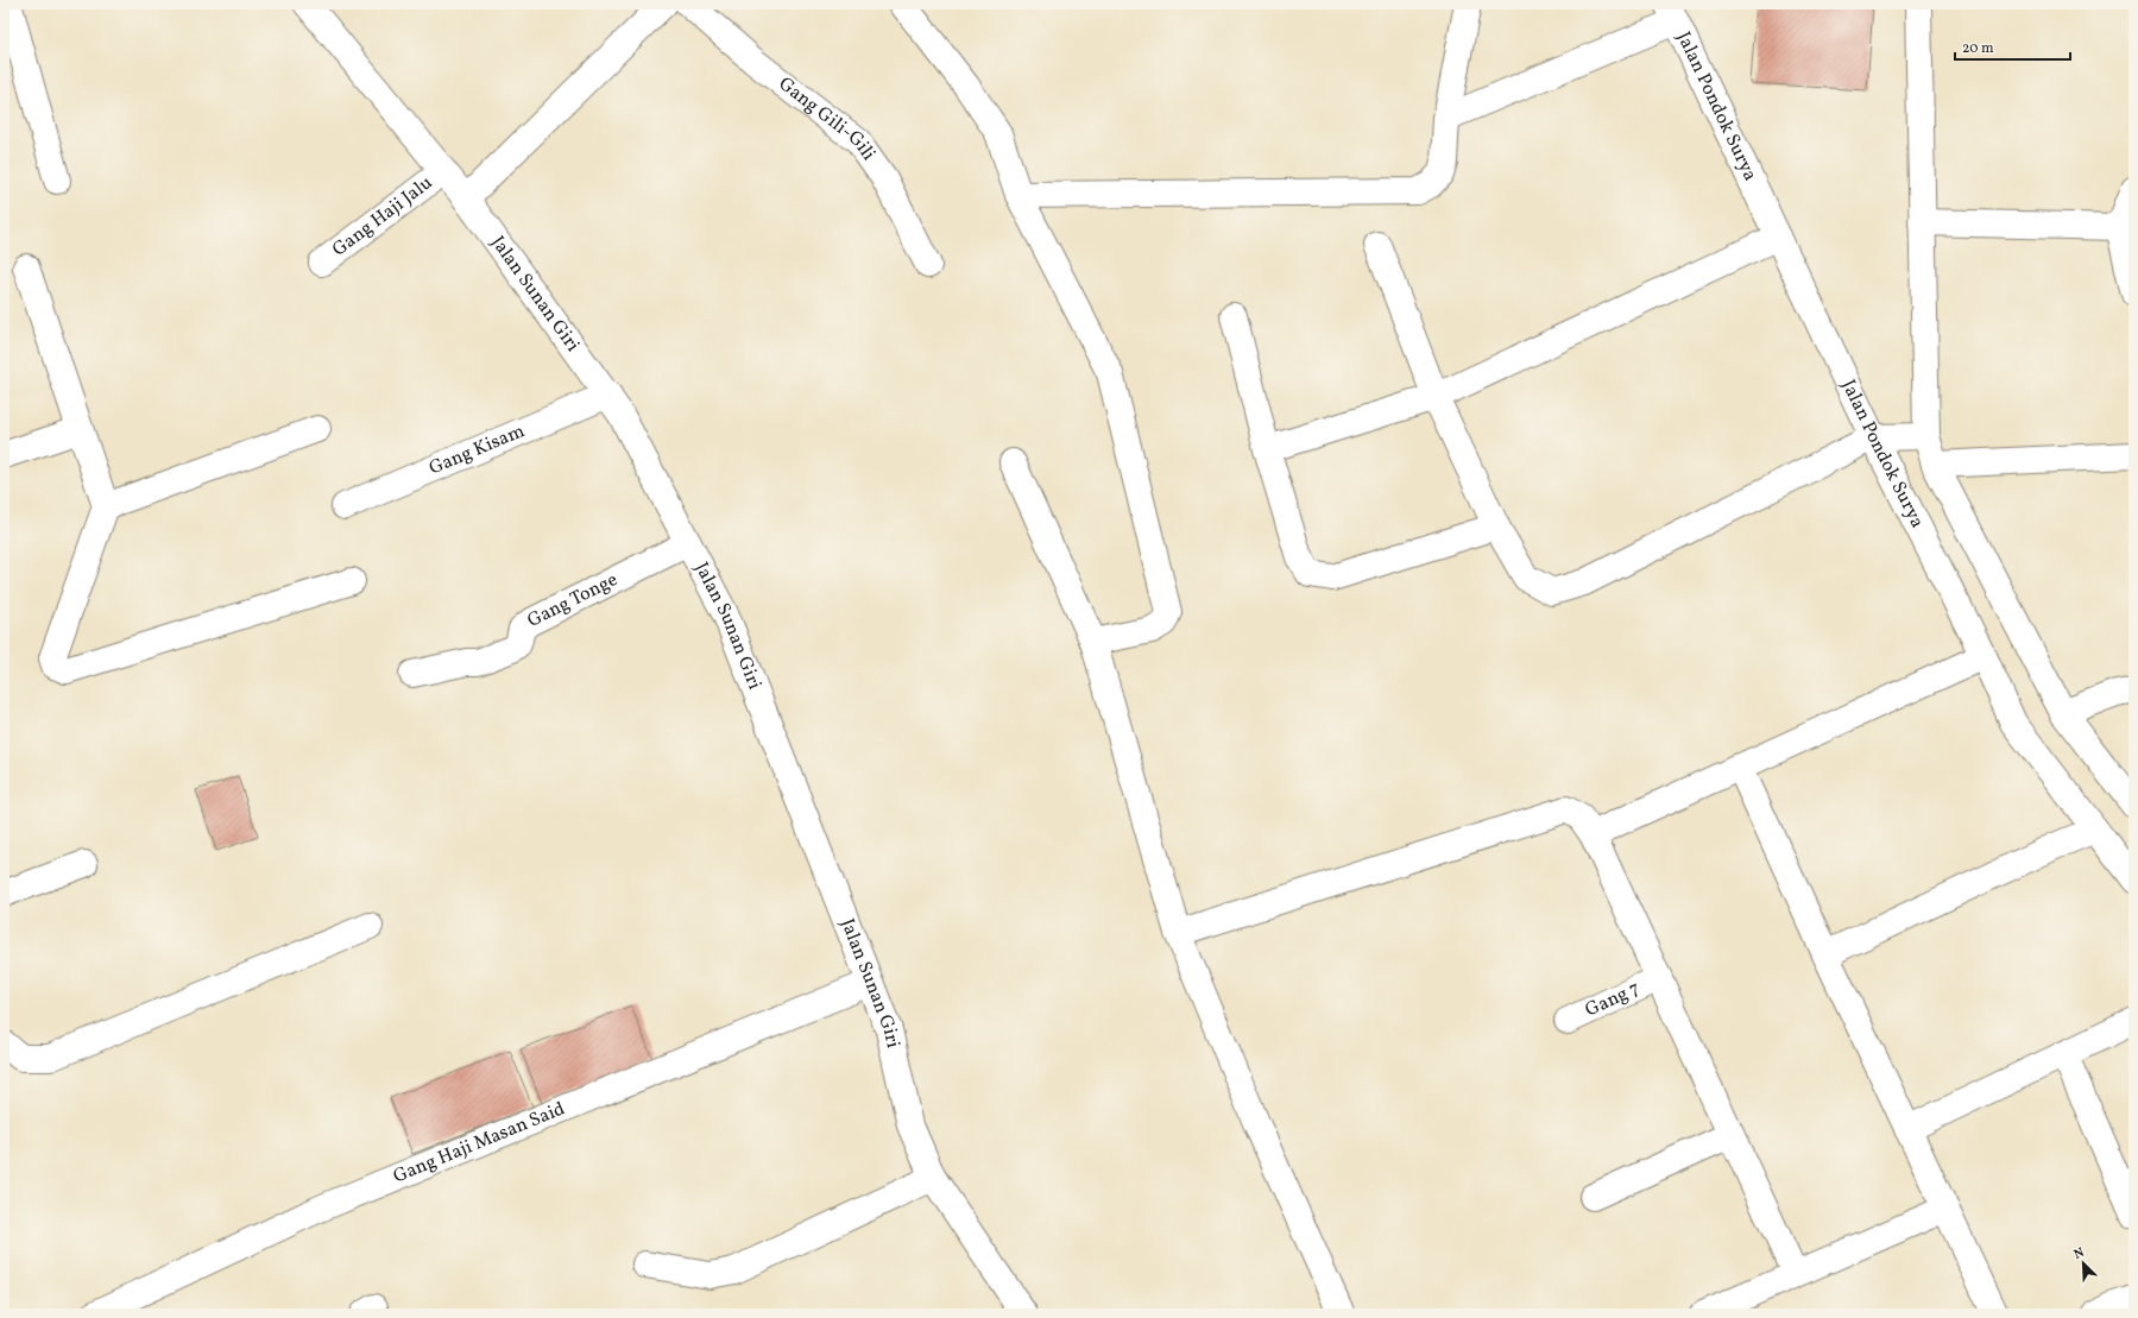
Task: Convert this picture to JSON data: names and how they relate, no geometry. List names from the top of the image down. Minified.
{"streets":{"street":["Jalan Pondok Surya","Gang Gili-Gili","Gang Haji Jalu","Jalan Sunan Giri","Gang Kisam","Gang Tonge","Gang 7","Gang Haji Masan Said"]},"crossings":[["Gang Haji Jalu","Jalan Sunan Giri"],["Jalan Sunan Giri","Gang Kisam"],["Jalan Sunan Giri","Gang Tonge"],["Jalan Sunan Giri","Gang Haji Masan Said"]],"scale_bar":"20 m","north":"top left"}
